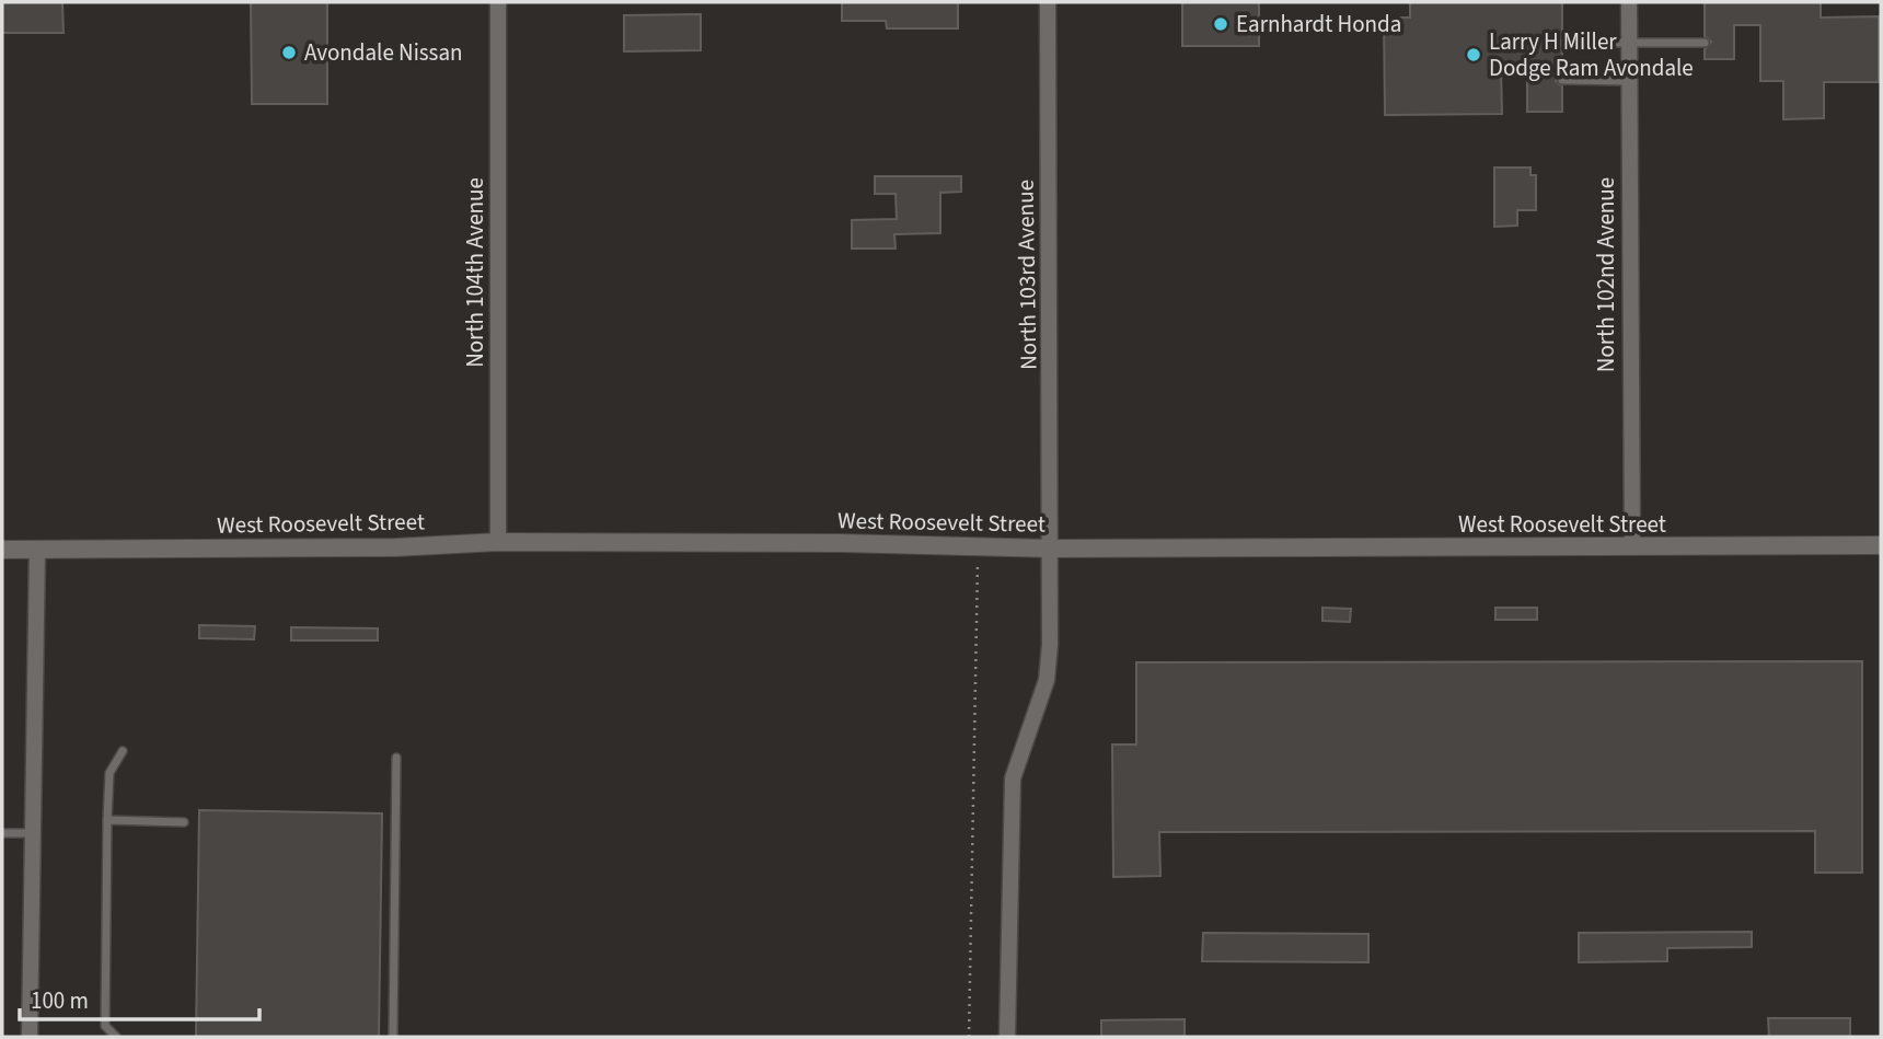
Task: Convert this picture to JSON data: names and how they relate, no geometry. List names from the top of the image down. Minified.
{"streets":{"street":["North 104th Avenue","North 103rd Avenue","North 102nd Avenue","West Roosevelt Street"]},"crossings":[["North 104th Avenue","West Roosevelt Street"],["North 103rd Avenue","West Roosevelt Street"],["North 102nd Avenue","West Roosevelt Street"]],"places":["Earnhardt Honda","Avondale Nissan","Larry H Miller Dodge Ram Avondale"],"scale_bar":"100 m"}
